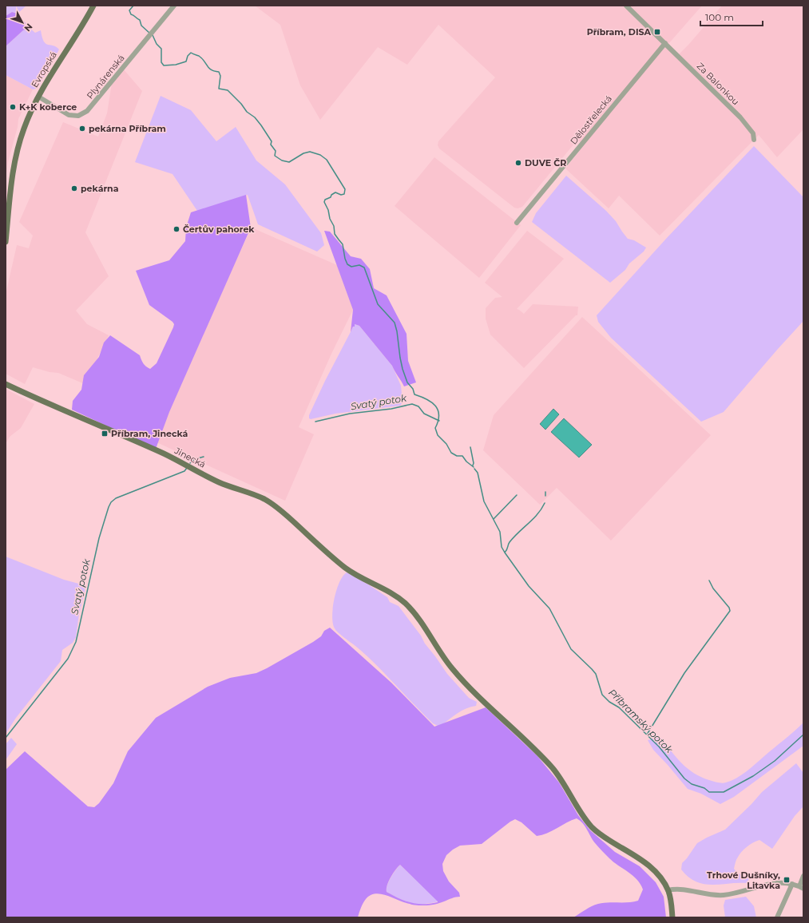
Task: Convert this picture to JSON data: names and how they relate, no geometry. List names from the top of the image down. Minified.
{"streets":{"main road":["Evropská","Jinecká"],"street":["Plynárenská","Za Balonkou","Dělostřelecká"]},"crossings":[["Evropská","Plynárenská"],["Za Balonkou","Dělostřelecká"]],"water":["Svatý potok","Příbramský potok"],"places":{"transit":["Příbram, DISA","Příbram, Jinecká","Trhové Dušníky, Litavka"],"other":["K+K koberce","pekárna Příbram","DUVE ČR","pekárna","Čertův pahorek"]},"scale_bar":"100 m","north":"bottom right"}
